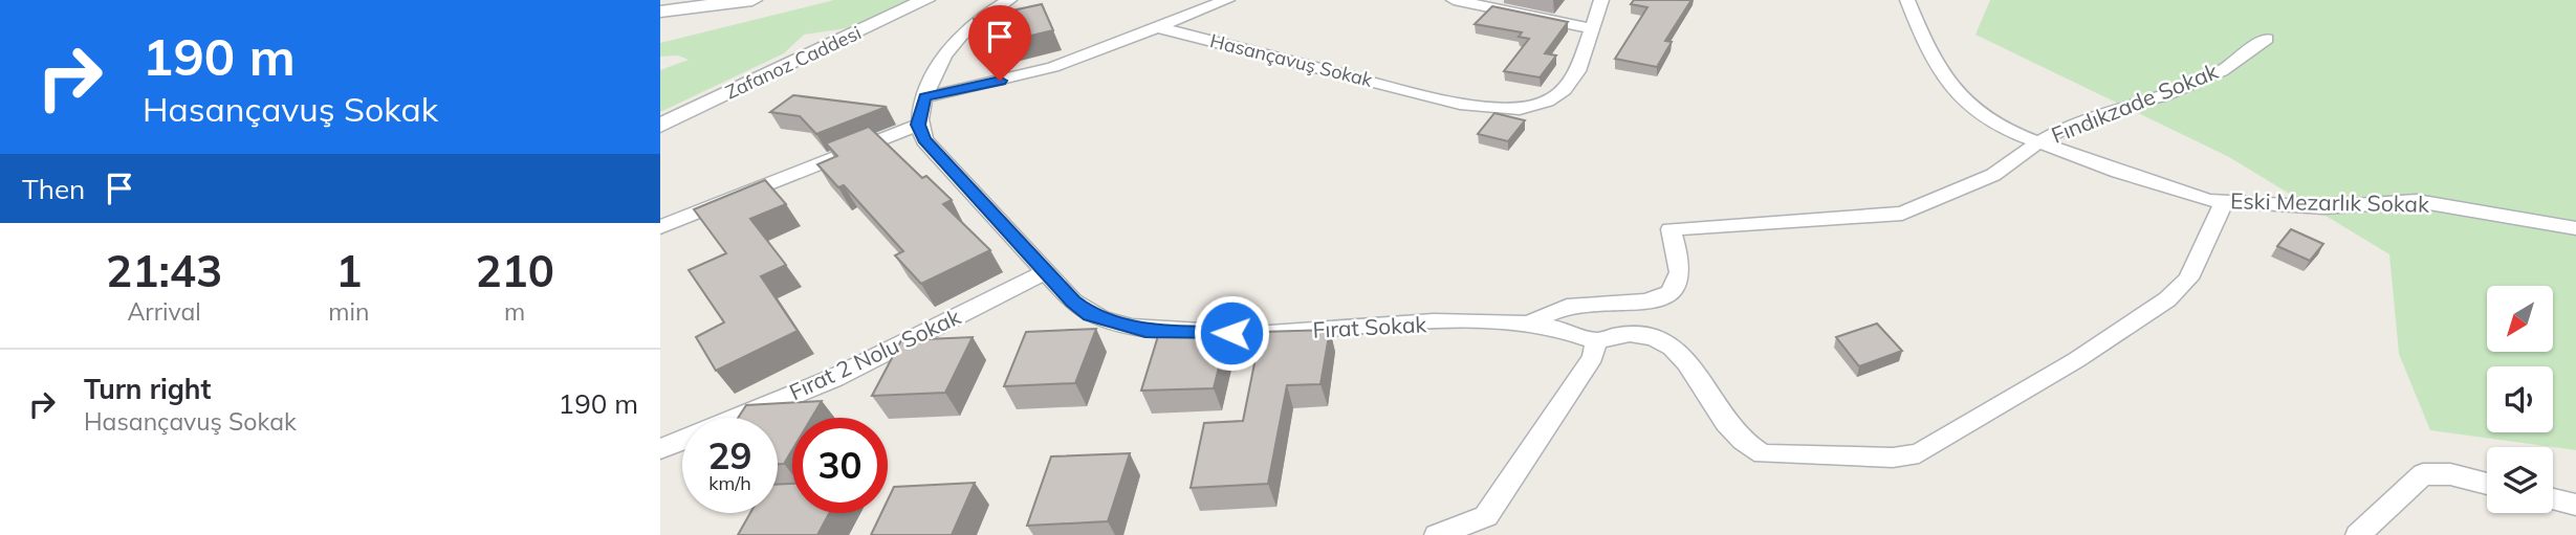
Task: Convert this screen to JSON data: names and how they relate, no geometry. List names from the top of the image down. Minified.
{"streets":{"street":["Hasançavuş Sokak","Zafanoz Caddesi","Fındıkzade Sokak","Eski Mezarlık Sokak","Fırat Sokak","Fırat 2 Nolu Sokak"]},"crossings":[["Fındıkzade Sokak","Eski Mezarlık Sokak"],["Fırat Sokak","Fırat 2 Nolu Sokak"]],"north":"bottom left","page":{"turn":["190 m","Hasançavuş Sokak"],"then":"Then","eta":["21:43","Arrival","1","min","210","m"],"list":[{"name":"Turn right","note":"Hasançavuş Sokak","value":"190 m"}],"speed":"29 km/h","limit":"30"}}
